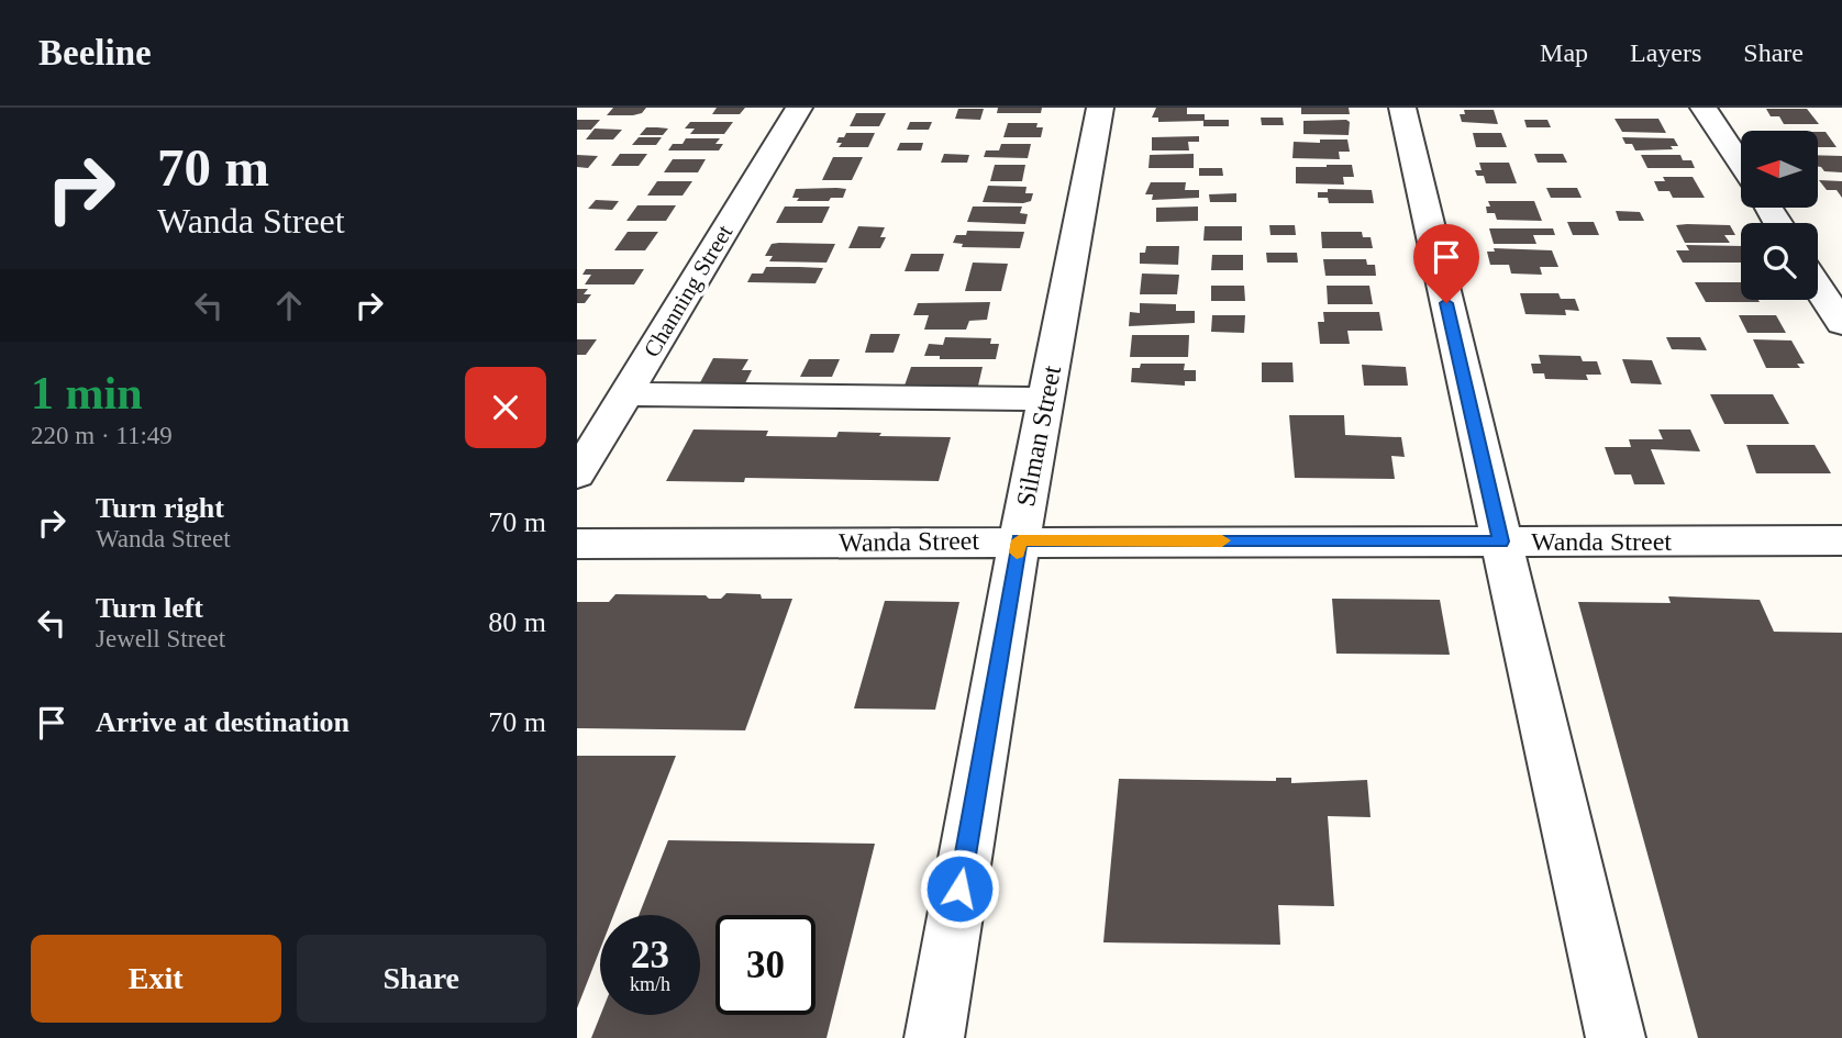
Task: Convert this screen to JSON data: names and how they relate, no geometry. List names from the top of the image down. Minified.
{"streets":{"street":["Channing Street","Silman Street","Wanda Street"]},"crossings":[["Silman Street","Wanda Street"]],"north":"left","page":{"header":"Beeline","nav":["Map","Layers","Share"],"turn":["70 m","Wanda Street"],"heading":["1 min","220 m · 11:49"],"list":[{"name":"Turn right","note":"Wanda Street","value":"70 m"},{"name":"Turn left","note":"Jewell Street","value":"80 m"},{"name":"Arrive at destination","value":"70 m"}],"speed":"23 km/h","limit":"30","buttons":["Exit","Share"]}}
